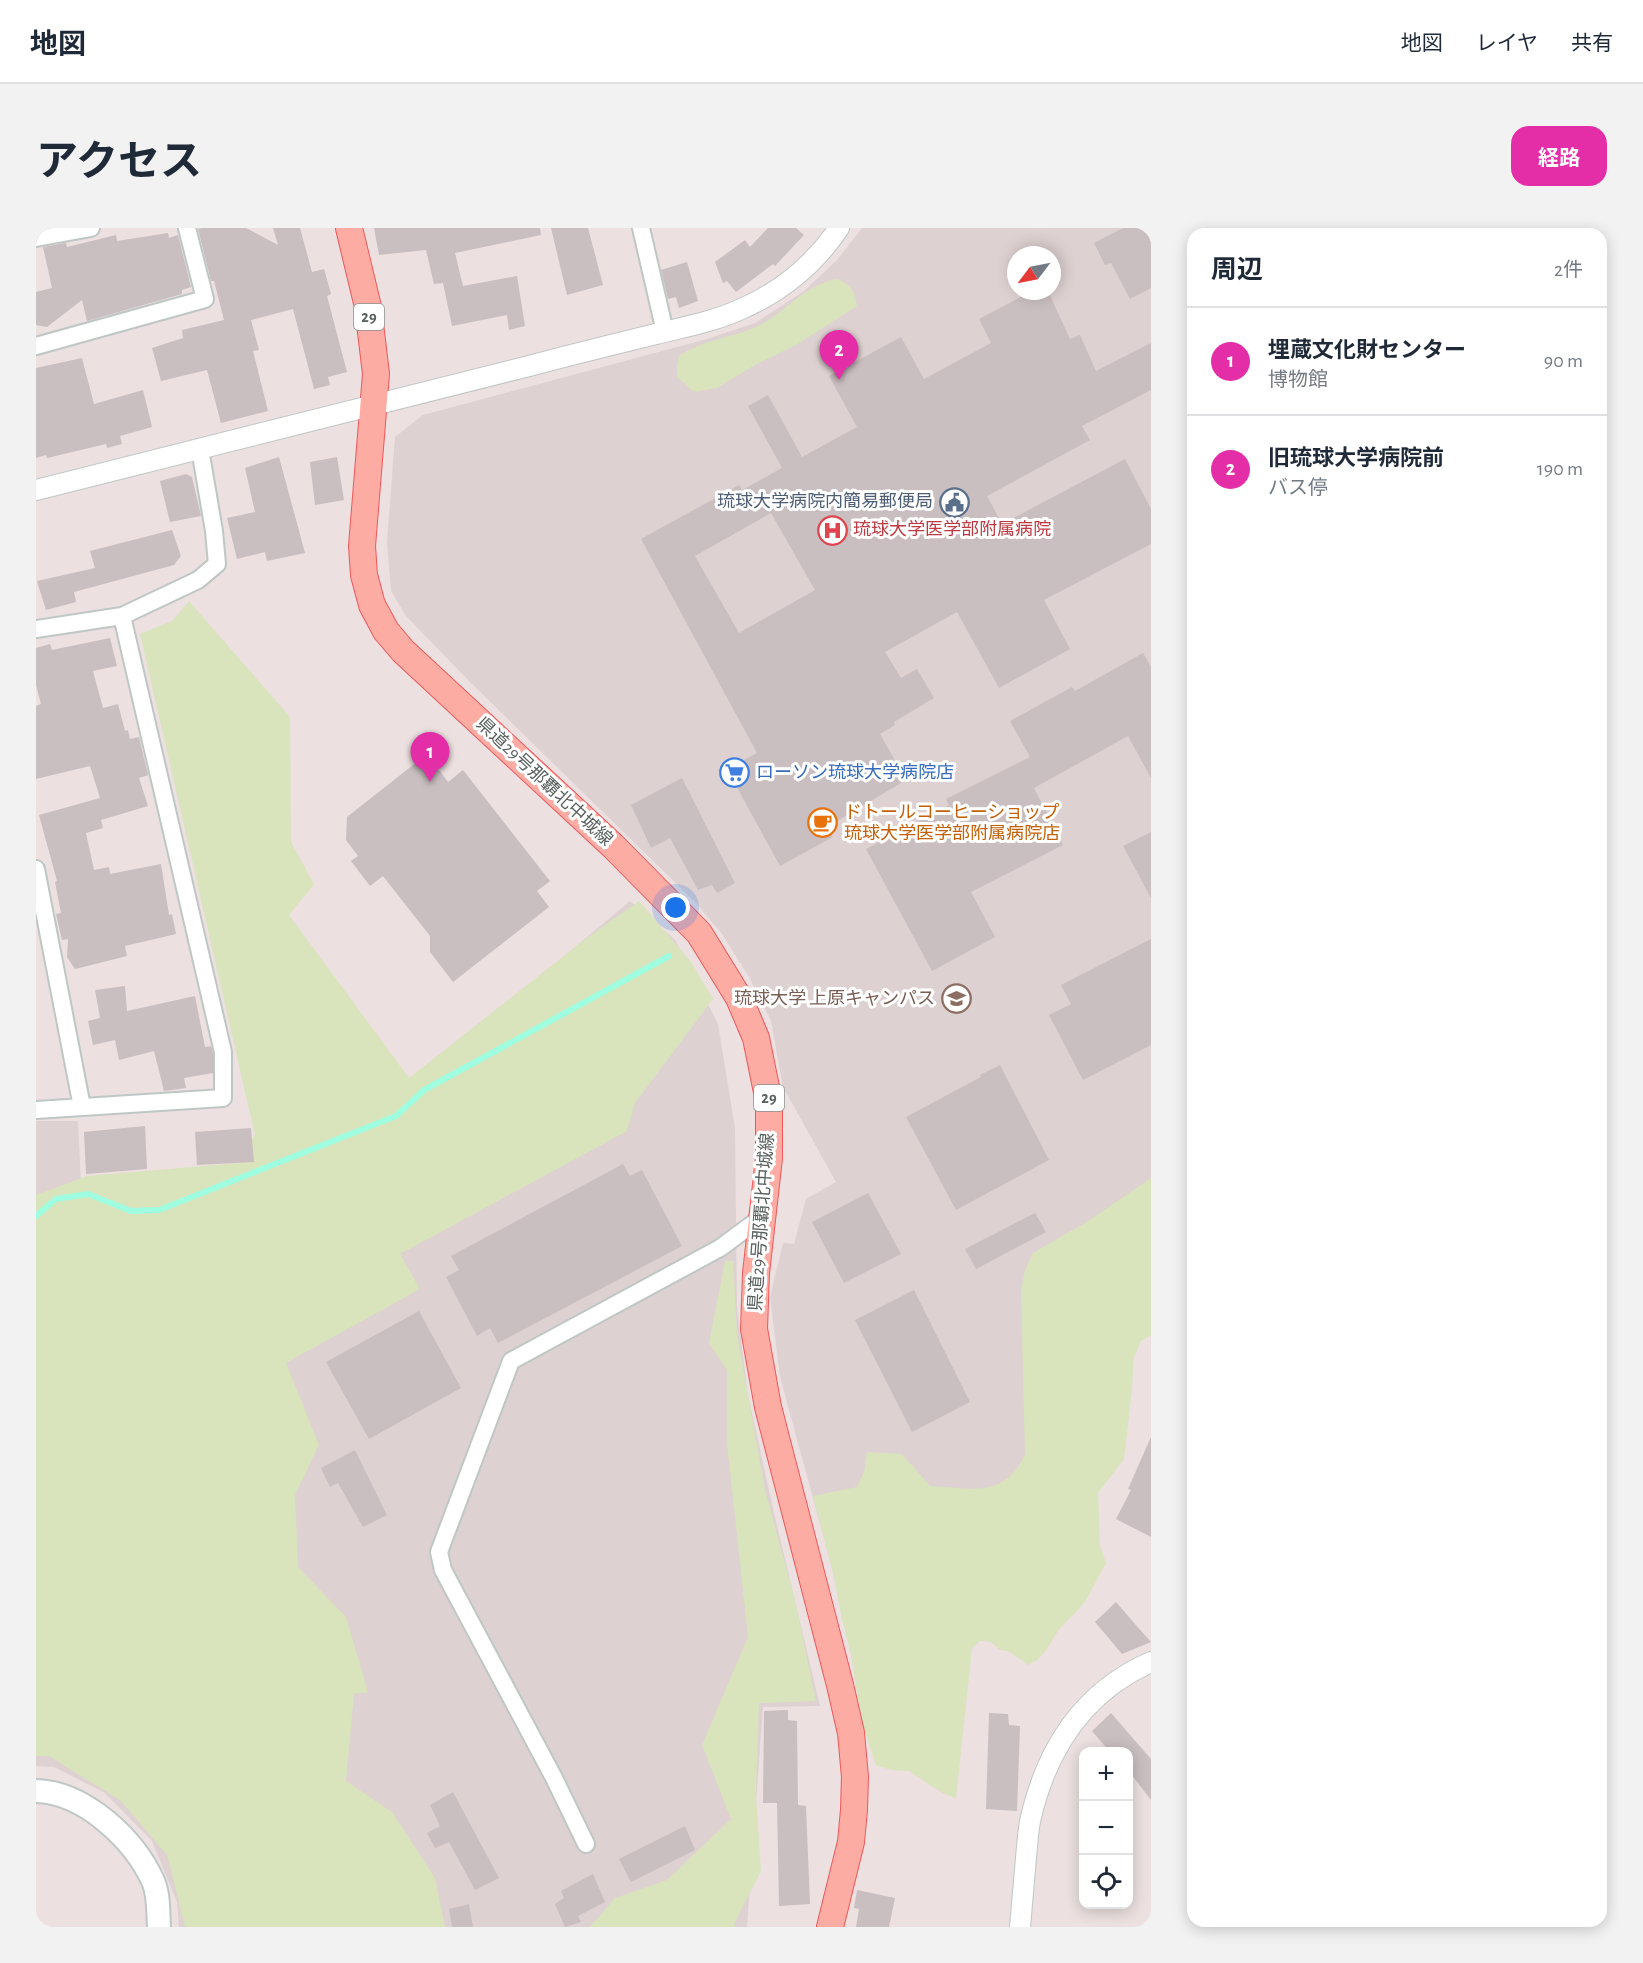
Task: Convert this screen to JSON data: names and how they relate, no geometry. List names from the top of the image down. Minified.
{"streets":{"main road":["29","県道29号那覇北中城線"]},"places":{"public building":["琉球大学病院内簡易郵便局"],"hospital":["琉球大学医学部附属病院"],"supermarket":["ローソン琉球大学病院店"],"cafe":["ドトールコーヒーショップ 琉球大学医学部附属病院店"],"school or university":["琉球大学 上原キャンパス"]},"north":"bottom left","page":{"header":"地図","nav":["地図","レイヤ","共有"],"title":"アクセス","buttons":"経路","heading":["周辺","2件"],"list":[{"mark":"1","name":"埋蔵文化財センター","note":"博物館","value":"90 m"},{"mark":"2","name":"旧琉球大学病院前","note":"バス停","value":"190 m"}],"pins":["2","1"],"map_buttons":["+","−"]}}
